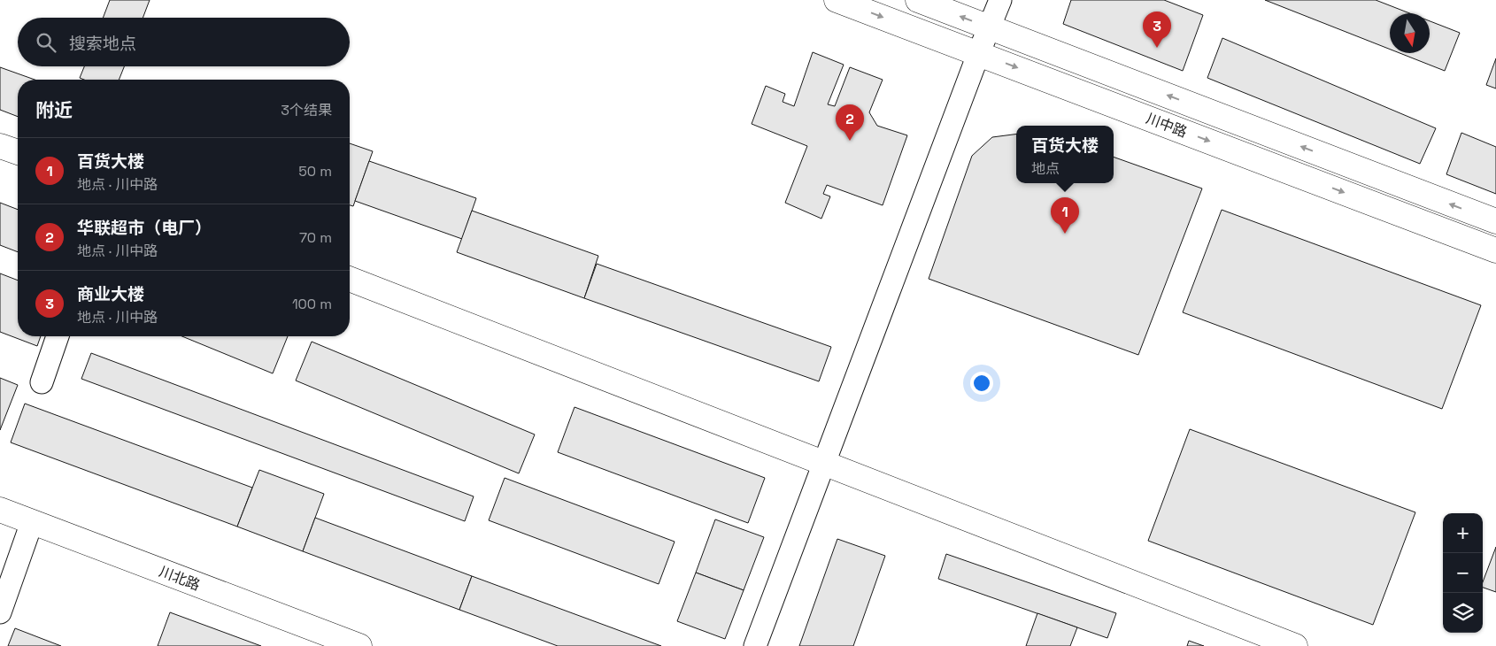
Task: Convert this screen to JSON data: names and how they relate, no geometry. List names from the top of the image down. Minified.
{"streets":{"street":["川中路","川北路"]},"north":"bottom","page":{"pins":["3","2","1"],"search":"搜索地点","heading":["附近","3个结果"],"popup":["百货大楼","地点"],"list":[{"mark":"1","name":"百货大楼","note":"地点 · 川中路","value":"50 m"},{"mark":"2","name":"华联超市（电厂）","note":"地点 · 川中路","value":"70 m"},{"mark":"3","name":"商业大楼","note":"地点 · 川中路","value":"100 m"}],"map_buttons":["+","−"]}}
